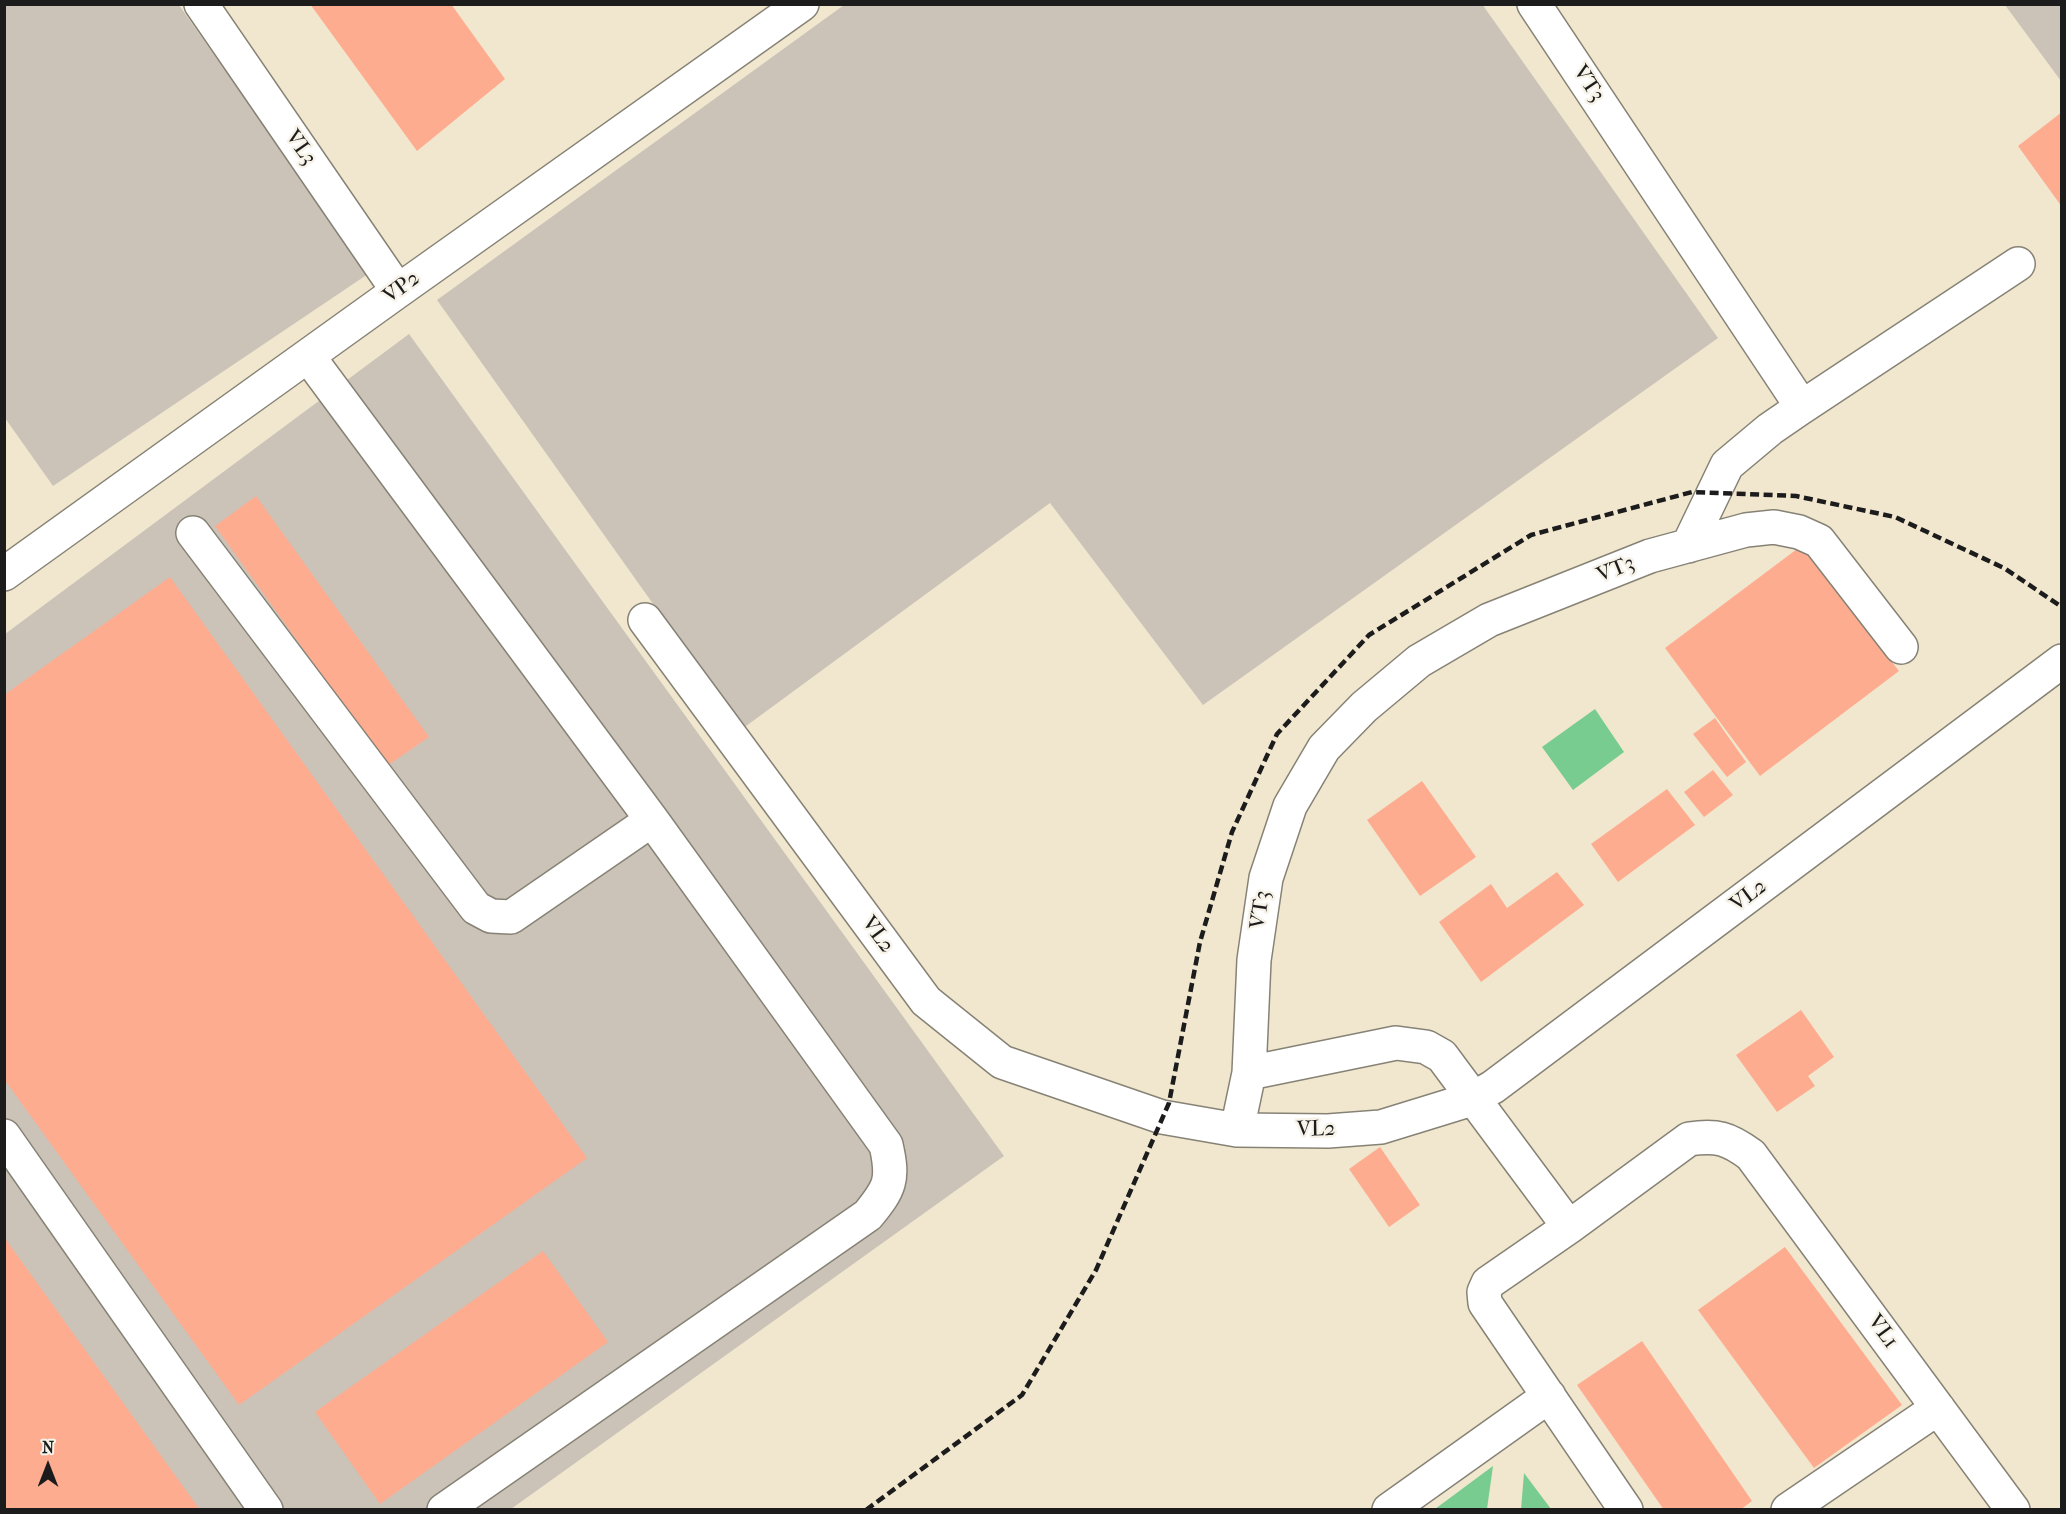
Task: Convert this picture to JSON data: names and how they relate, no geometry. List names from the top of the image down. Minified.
{"streets":{"lane":["VT3","VL3","VP2","VL2","VL1"]},"crossings":[["VT3","VL2"],["VL3","VP2"]],"north":"top"}
